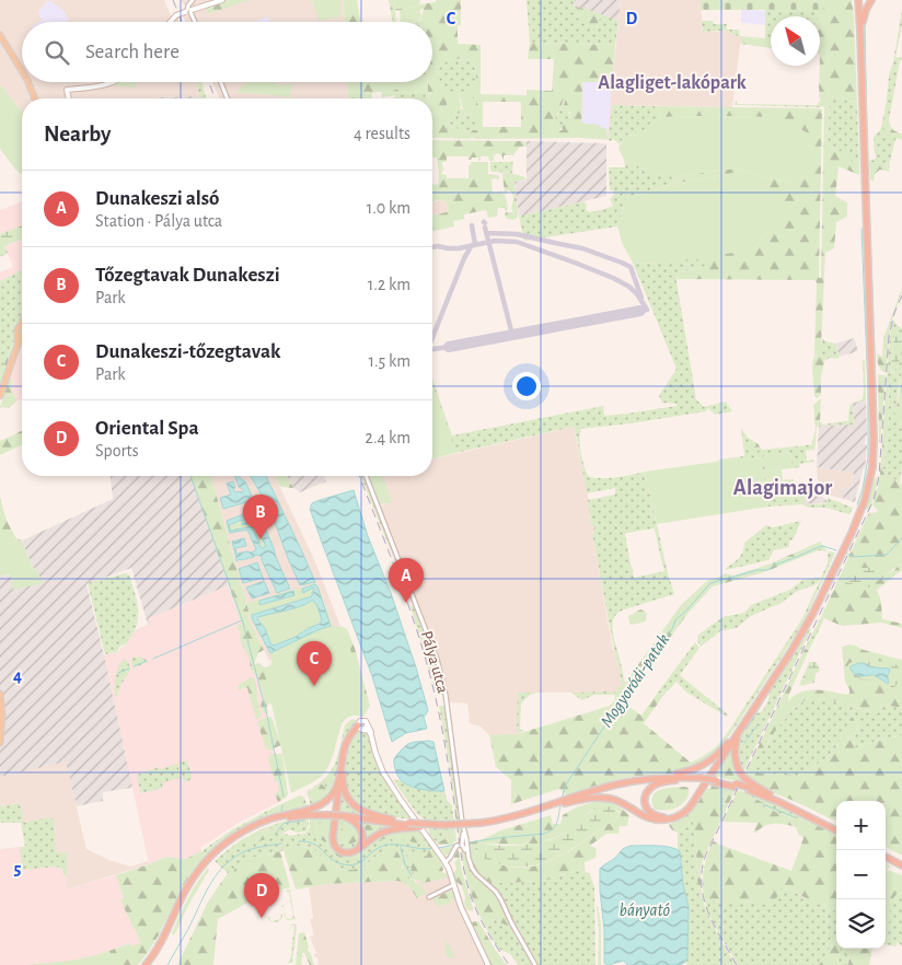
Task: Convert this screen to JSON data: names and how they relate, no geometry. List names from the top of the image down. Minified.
{"streets":{"street":["Pálya utca"]},"districts":["Alagliget-lakópark","Alagimajor"],"water":["Mogyoródi-patak","bányató"],"north":"top left","page":{"search":"Search here","heading":["Nearby","4 results"],"list":[{"mark":"A","name":"Dunakeszi alsó","note":"Station · Pálya utca","value":"1.0 km"},{"mark":"B","name":"Tőzegtavak Dunakeszi","note":"Park","value":"1.2 km"},{"mark":"C","name":"Dunakeszi-tőzegtavak","note":"Park","value":"1.5 km"},{"mark":"D","name":"Oriental Spa","note":"Sports","value":"2.4 km"}],"pins":["B","A","C","D"],"map_buttons":["+","−"]},"grid":{"columns":["C","D"],"rows":["4","5"]}}
